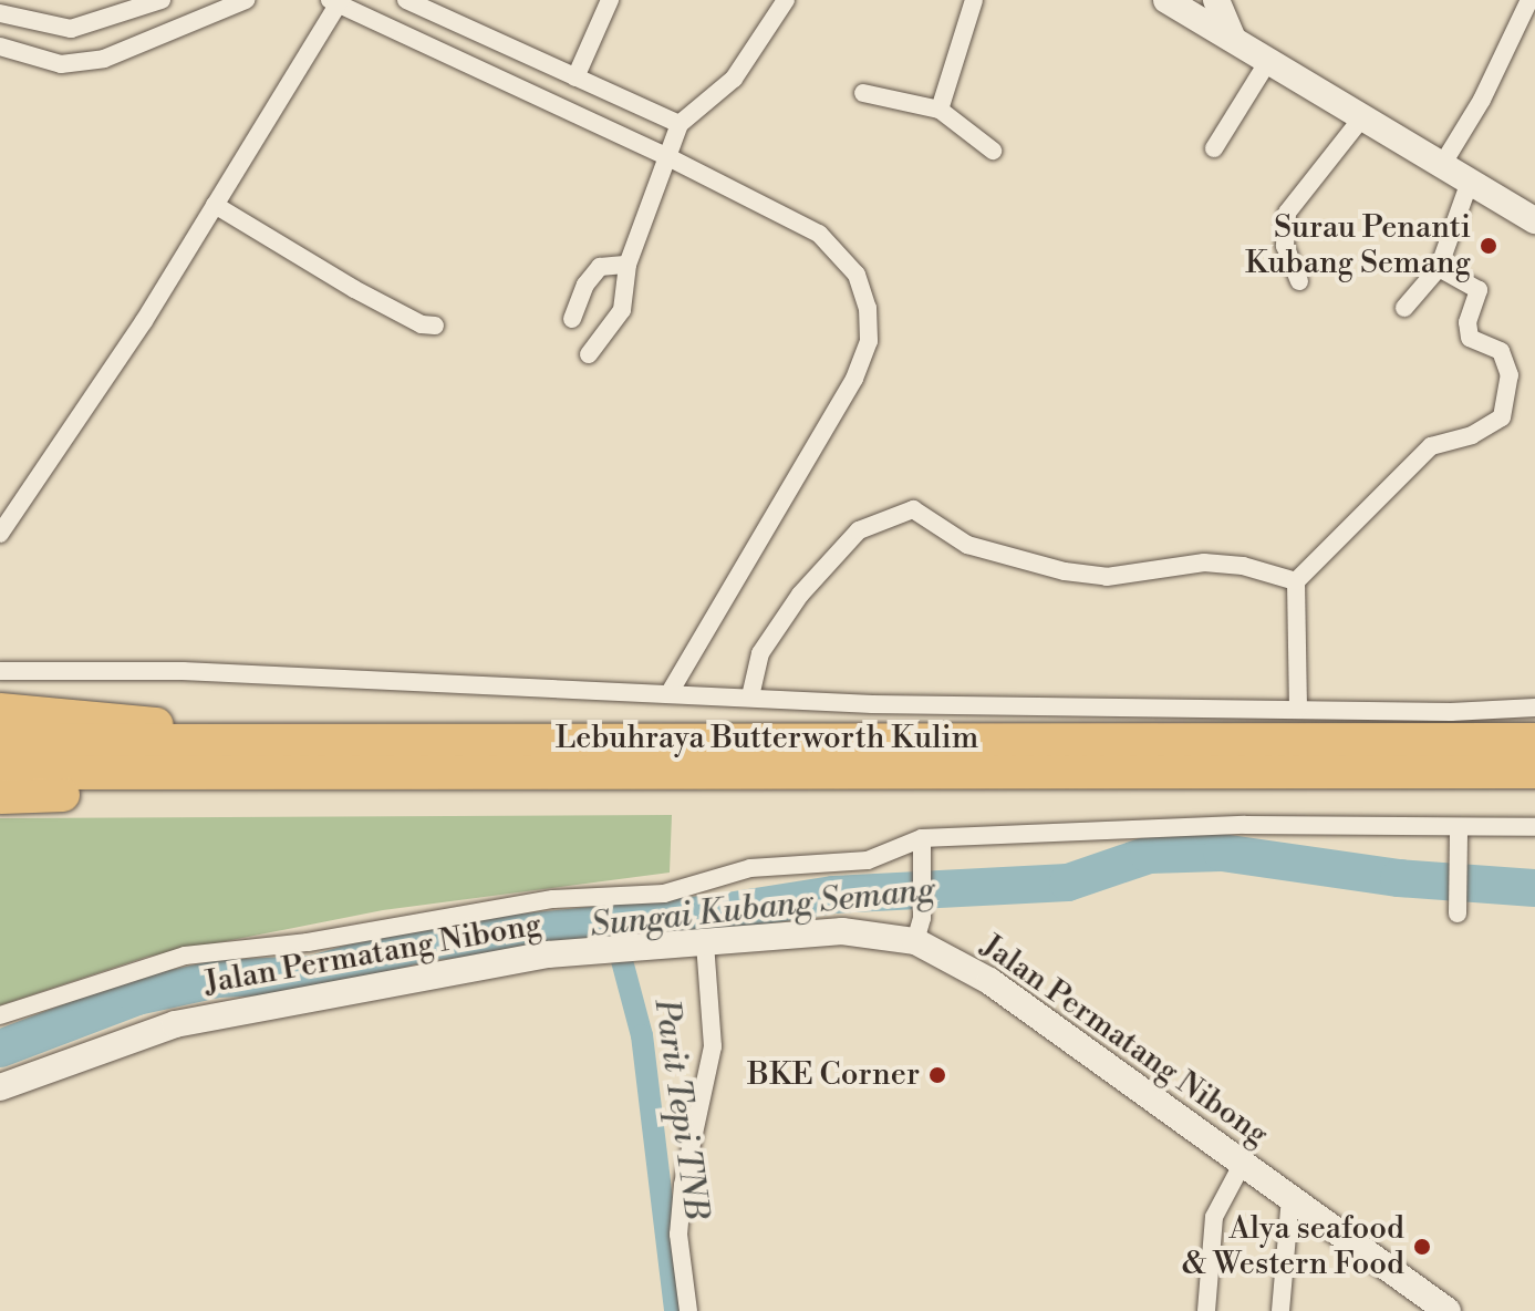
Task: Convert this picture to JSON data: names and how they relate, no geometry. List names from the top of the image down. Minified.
{"streets":{"highway":["Lebuhraya Butterworth Kulim"],"main road":["Jalan Permatang Nibong"]},"water":["Sungai Kubang Semang","Parit Tepi TNB"],"places":["Surau Penanti Kubang Semang","BKE Corner","Alya seafood & Western Food"]}
